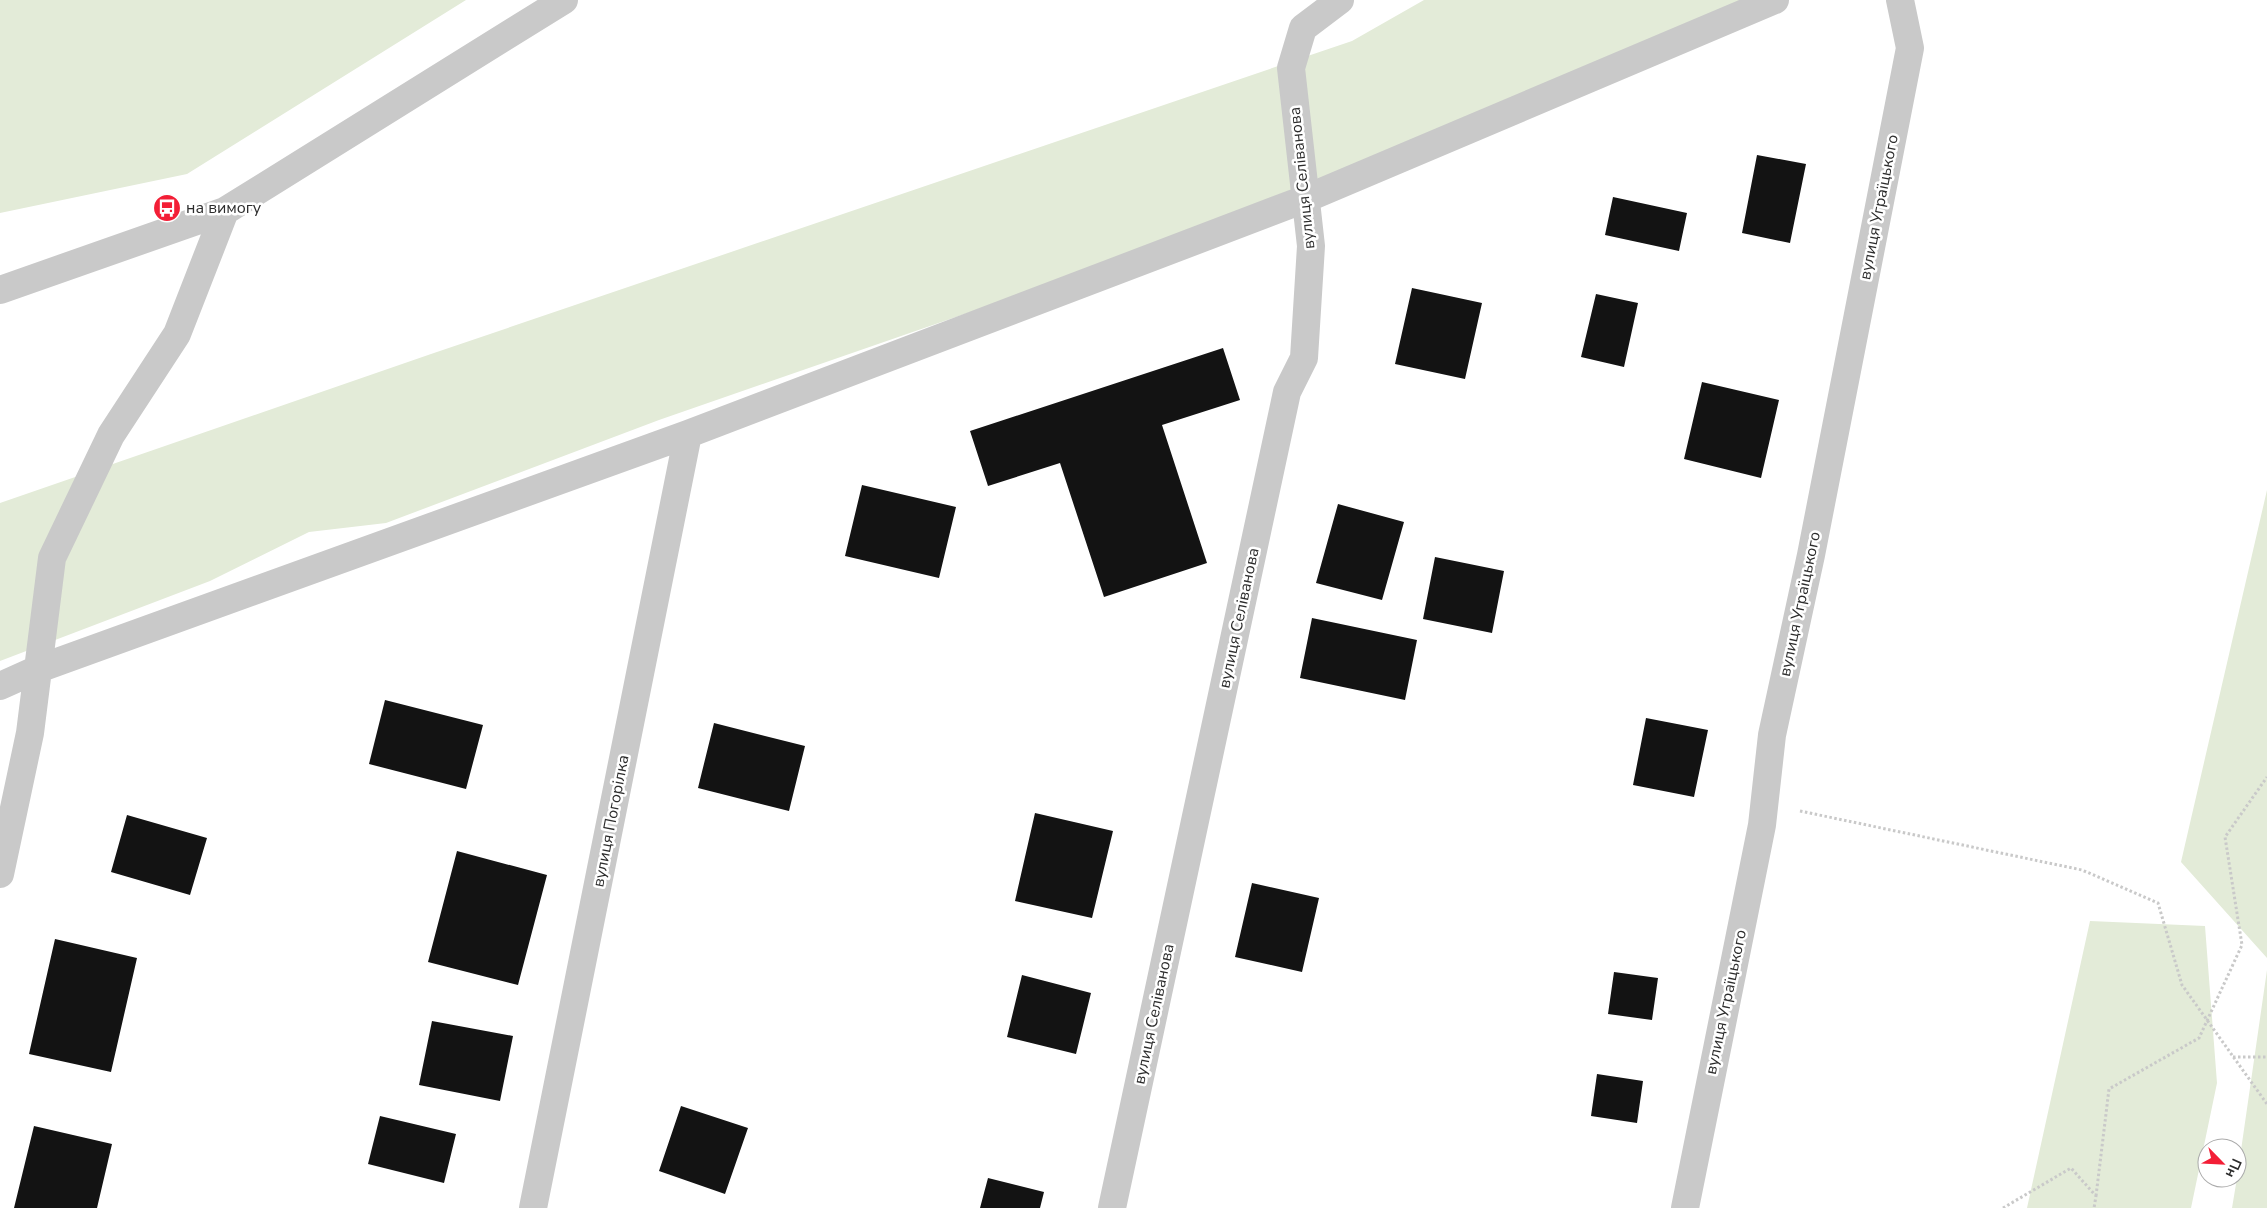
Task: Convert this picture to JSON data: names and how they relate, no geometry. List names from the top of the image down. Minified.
{"streets":{"street":["вулиця Селіванова","вулиця Уграїцького","вулиця Погорілка"]},"places":{"bus stop":["на вимогу"]},"north":"bottom right"}
